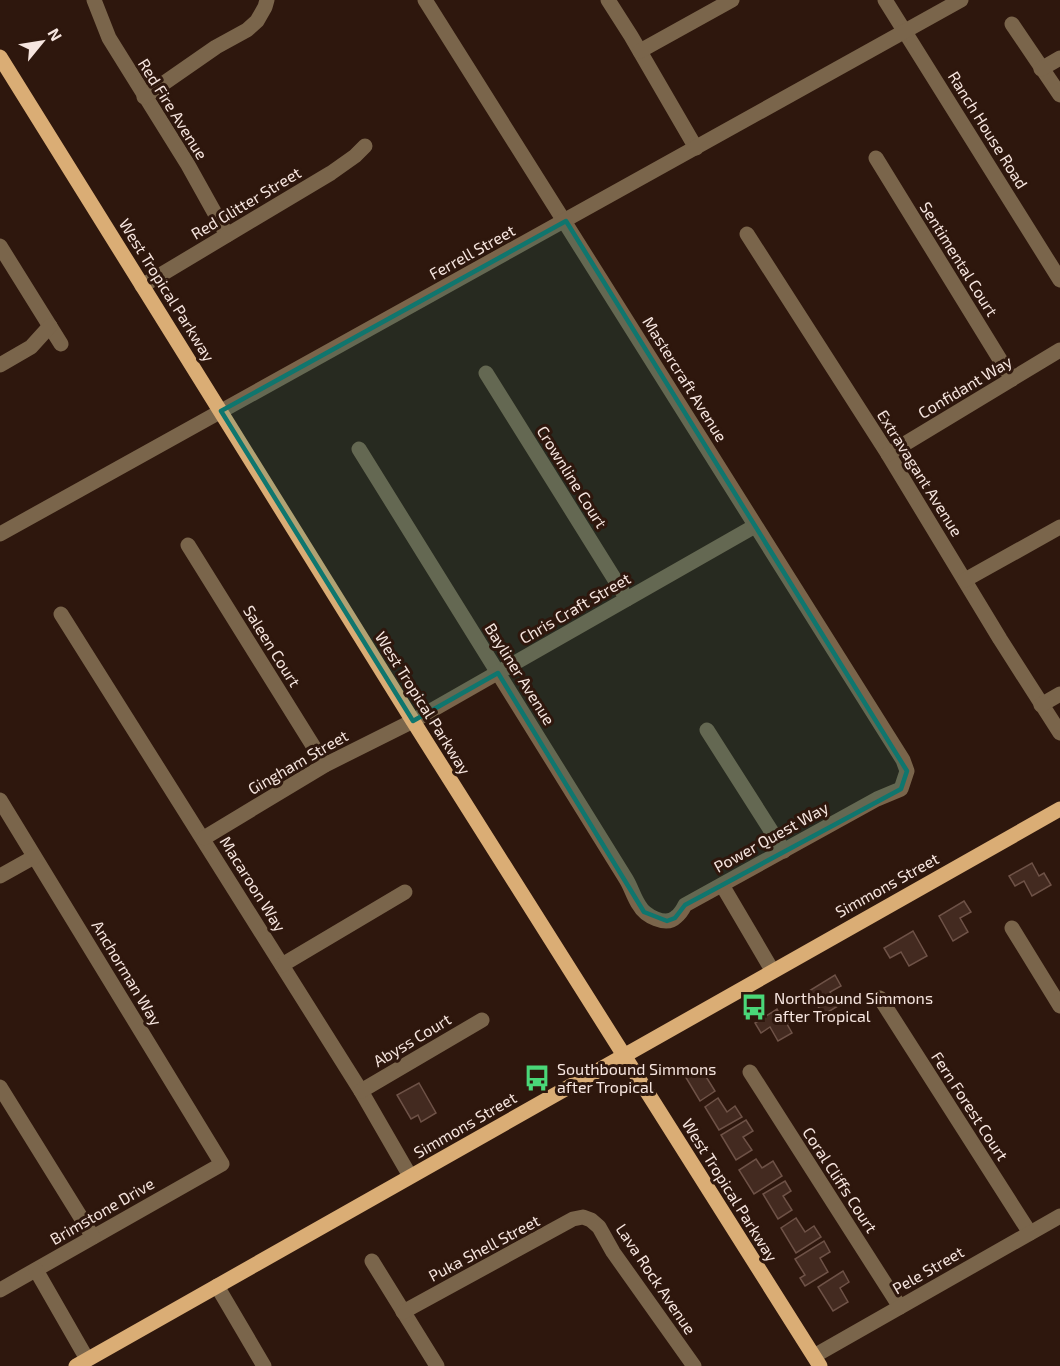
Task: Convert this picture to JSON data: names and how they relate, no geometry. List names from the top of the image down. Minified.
{"streets":{"main road":["West Tropical Parkway","Simmons Street"],"street":["Red Fire Avenue","Ranch House Road","Red Glitter Street","Ferrell Street","Sentimental Court","Mastercraft Avenue","Confidant Way","Extravagant Avenue","Crownline Court","Chris Craft Street","Saleen Court","Bayliner Avenue","Gingham Street","Power Quest Way","Macaroon Way","Anchorman Way","Abyss Court","Fern Forest Court","Coral Cliffs Court","Brimstone Drive","Puka Shell Street","Pele Street","Lava Rock Avenue"]},"crossings":[["Red Fire Avenue","Red Glitter Street"],["Ranch House Road","Ferrell Street"],["Red Glitter Street","West Tropical Parkway"],["Ferrell Street","West Tropical Parkway"],["Ferrell Street","Mastercraft Avenue"],["Sentimental Court","Confidant Way"],["West Tropical Parkway","Chris Craft Street"],["West Tropical Parkway","Gingham Street"],["West Tropical Parkway","Simmons Street"],["West Tropical Parkway","Pele Street"],["Mastercraft Avenue","Chris Craft Street"],["Mastercraft Avenue","Power Quest Way"],["Confidant Way","Extravagant Avenue"],["Crownline Court","Chris Craft Street"],["Chris Craft Street","Bayliner Avenue"],["Chris Craft Street","Gingham Street"],["Saleen Court","Gingham Street"],["Bayliner Avenue","Power Quest Way"],["Gingham Street","Macaroon Way"],["Macaroon Way","Simmons Street"],["Macaroon Way","Abyss Court"],["Anchorman Way","Brimstone Drive"],["Fern Forest Court","Pele Street"],["Coral Cliffs Court","Pele Street"],["Puka Shell Street","Lava Rock Avenue"]],"places":{"bus stop":["Northbound Simmons after Tropical","Southbound Simmons after Tropical"]},"north":"top right"}
